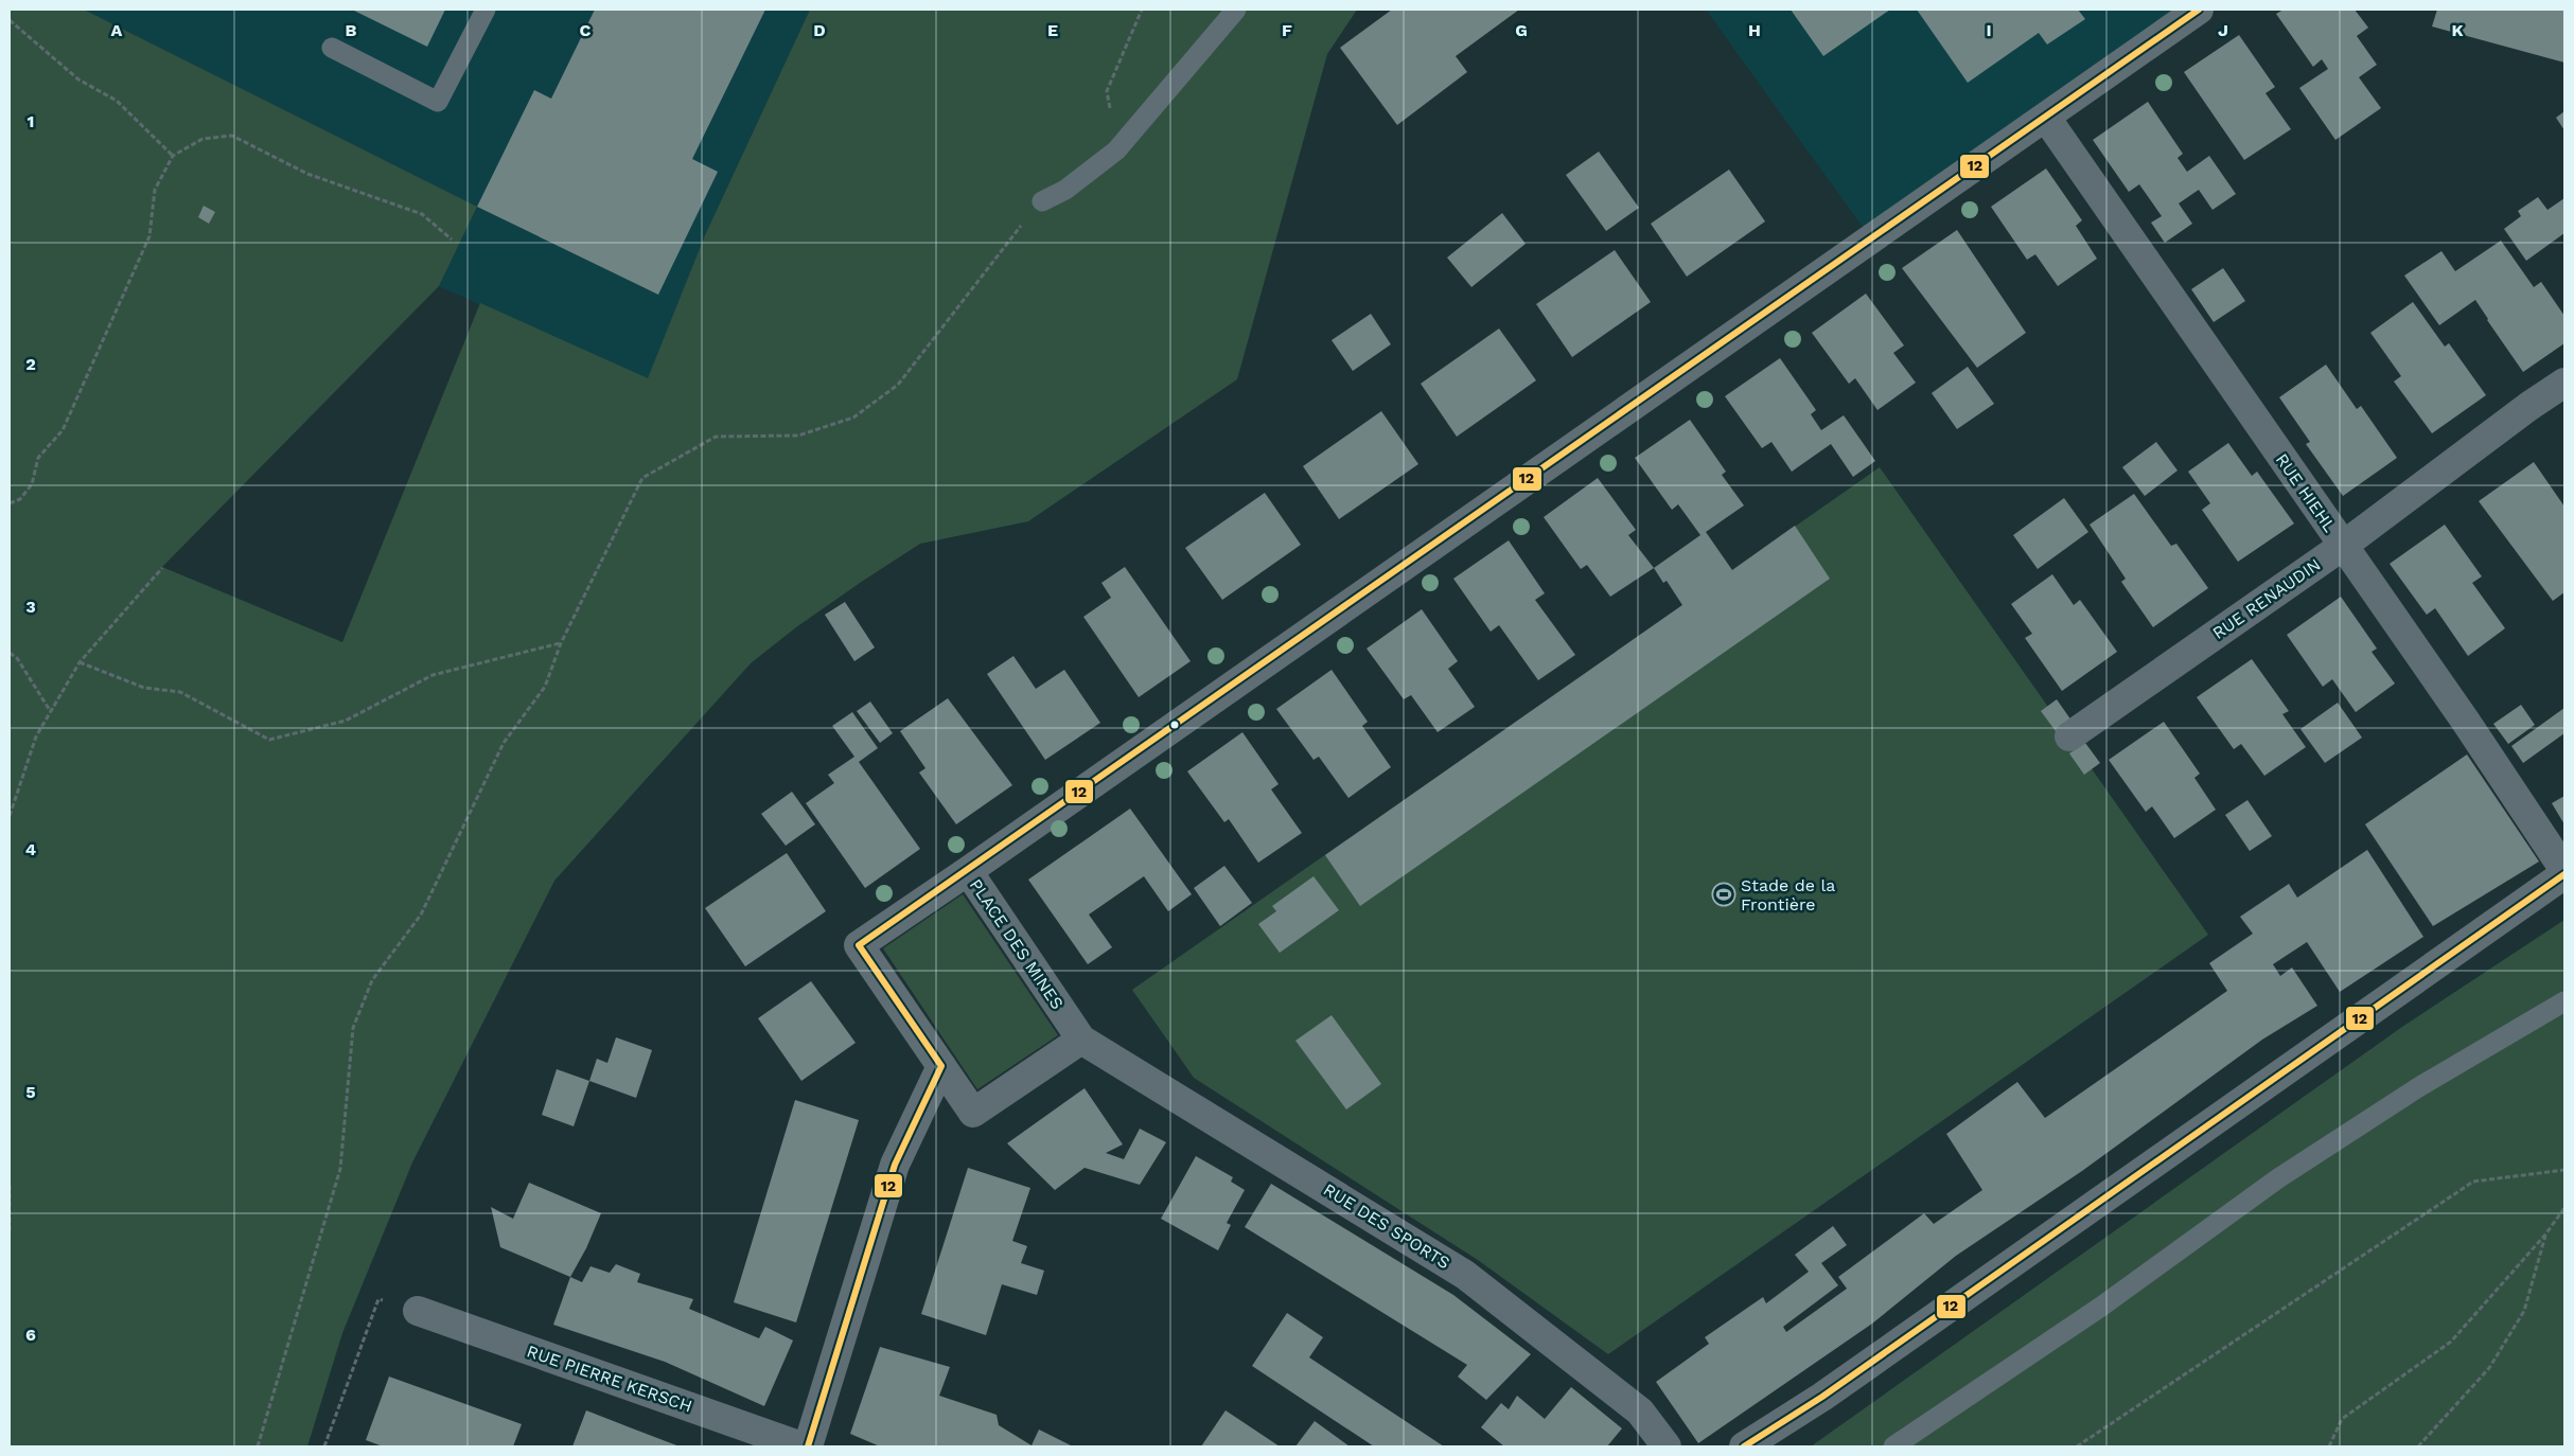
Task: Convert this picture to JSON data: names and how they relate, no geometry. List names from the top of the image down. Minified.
{"streets":{"street":["RUE HIEHL","RUE RENAUDIN","PLACE DES MINES","RUE DES SPORTS","RUE PIERRE KERSCH"]},"crossings":[["RUE HIEHL","RUE RENAUDIN"],["PLACE DES MINES","RUE DES SPORTS"]],"places":{"sports":["Stade de la Frontière"]},"lines":["transit line 12"],"grid":{"columns":["A","B","C","D","E","F","G","H","I","J","K"],"rows":["1","2","3","4","5","6"]}}
